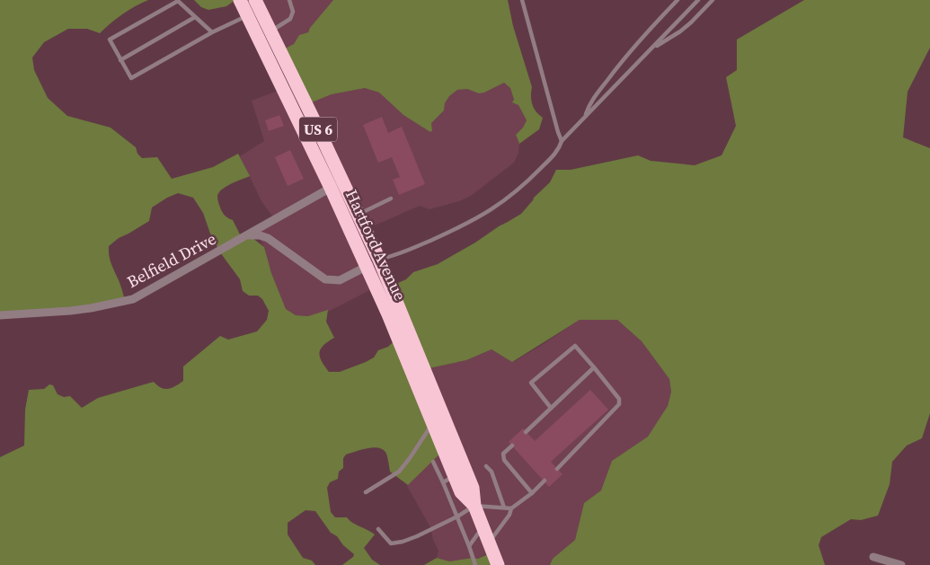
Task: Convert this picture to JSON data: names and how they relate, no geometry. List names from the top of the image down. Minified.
{"streets":{"highway":["US 6","Hartford Avenue"],"street":["Belfield Drive"]},"crossings":[["Hartford Avenue","Belfield Drive"]]}
